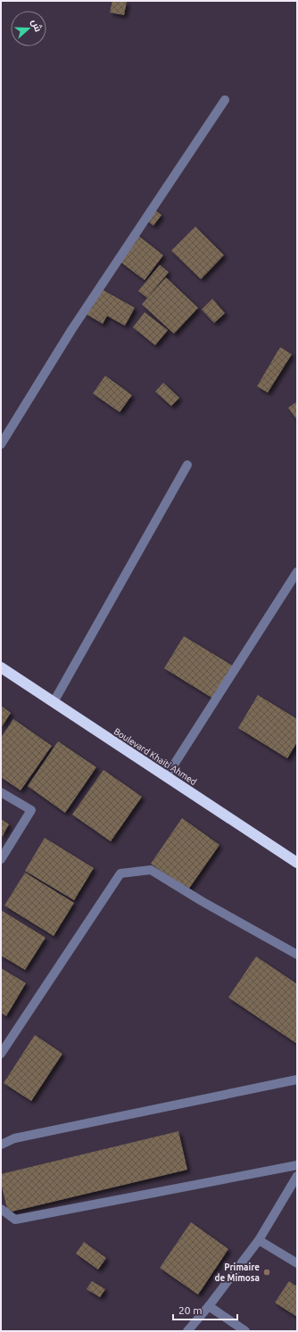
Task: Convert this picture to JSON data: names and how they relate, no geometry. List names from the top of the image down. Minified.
{"streets":{"highway":["Boulevard Khaiti Ahmed"]},"places":["Primaire de Mimosa"],"scale_bar":"20 m","north":"right"}
